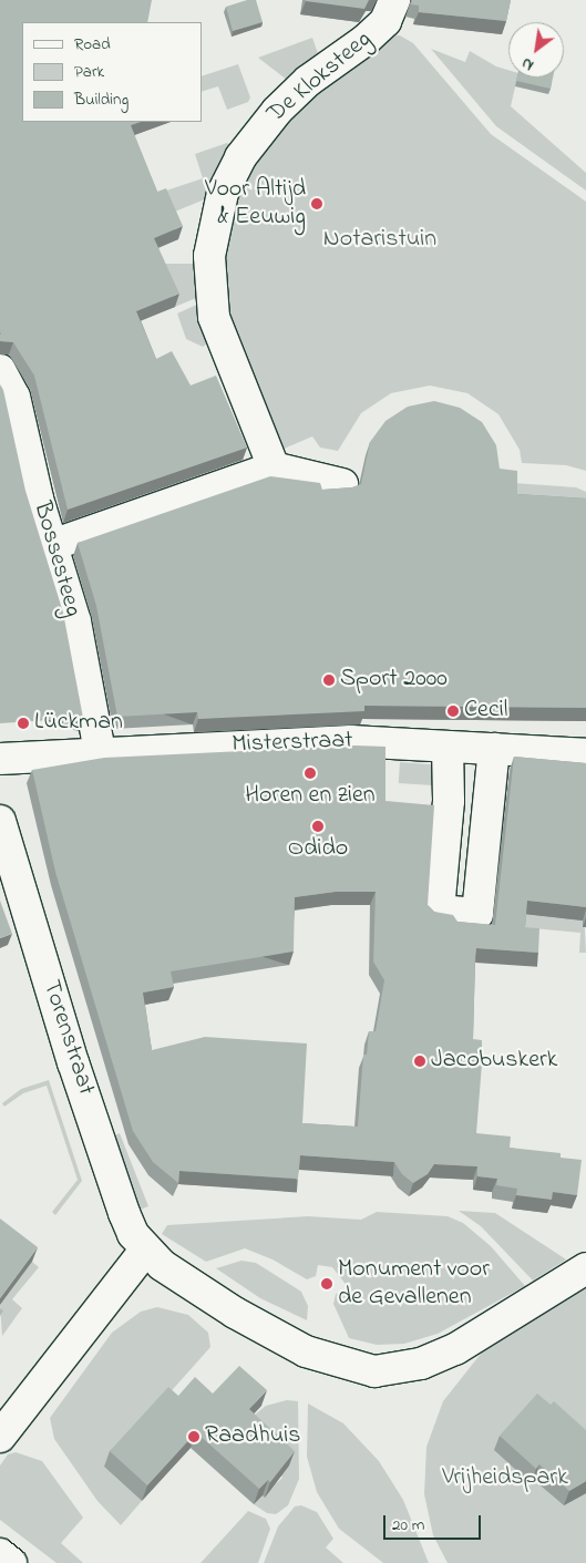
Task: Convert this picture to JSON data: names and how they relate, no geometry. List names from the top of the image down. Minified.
{"streets":{"street":["De Kloksteeg","Bossesteeg","Misterstraat","Torenstraat"]},"crossings":[["Bossesteeg","Misterstraat"]],"parks":["Notaristuin","Vrijheidspark"],"places":["Voor Altijd & Eeuwig","Sport 2000","Cecil","Lückman","Horen en zien","Odido","Jacobuskerk","Monument voor de Gevallenen","Raadhuis"],"legend":["Road","Park","Building"],"scale_bar":"20 m","north":"bottom left"}
